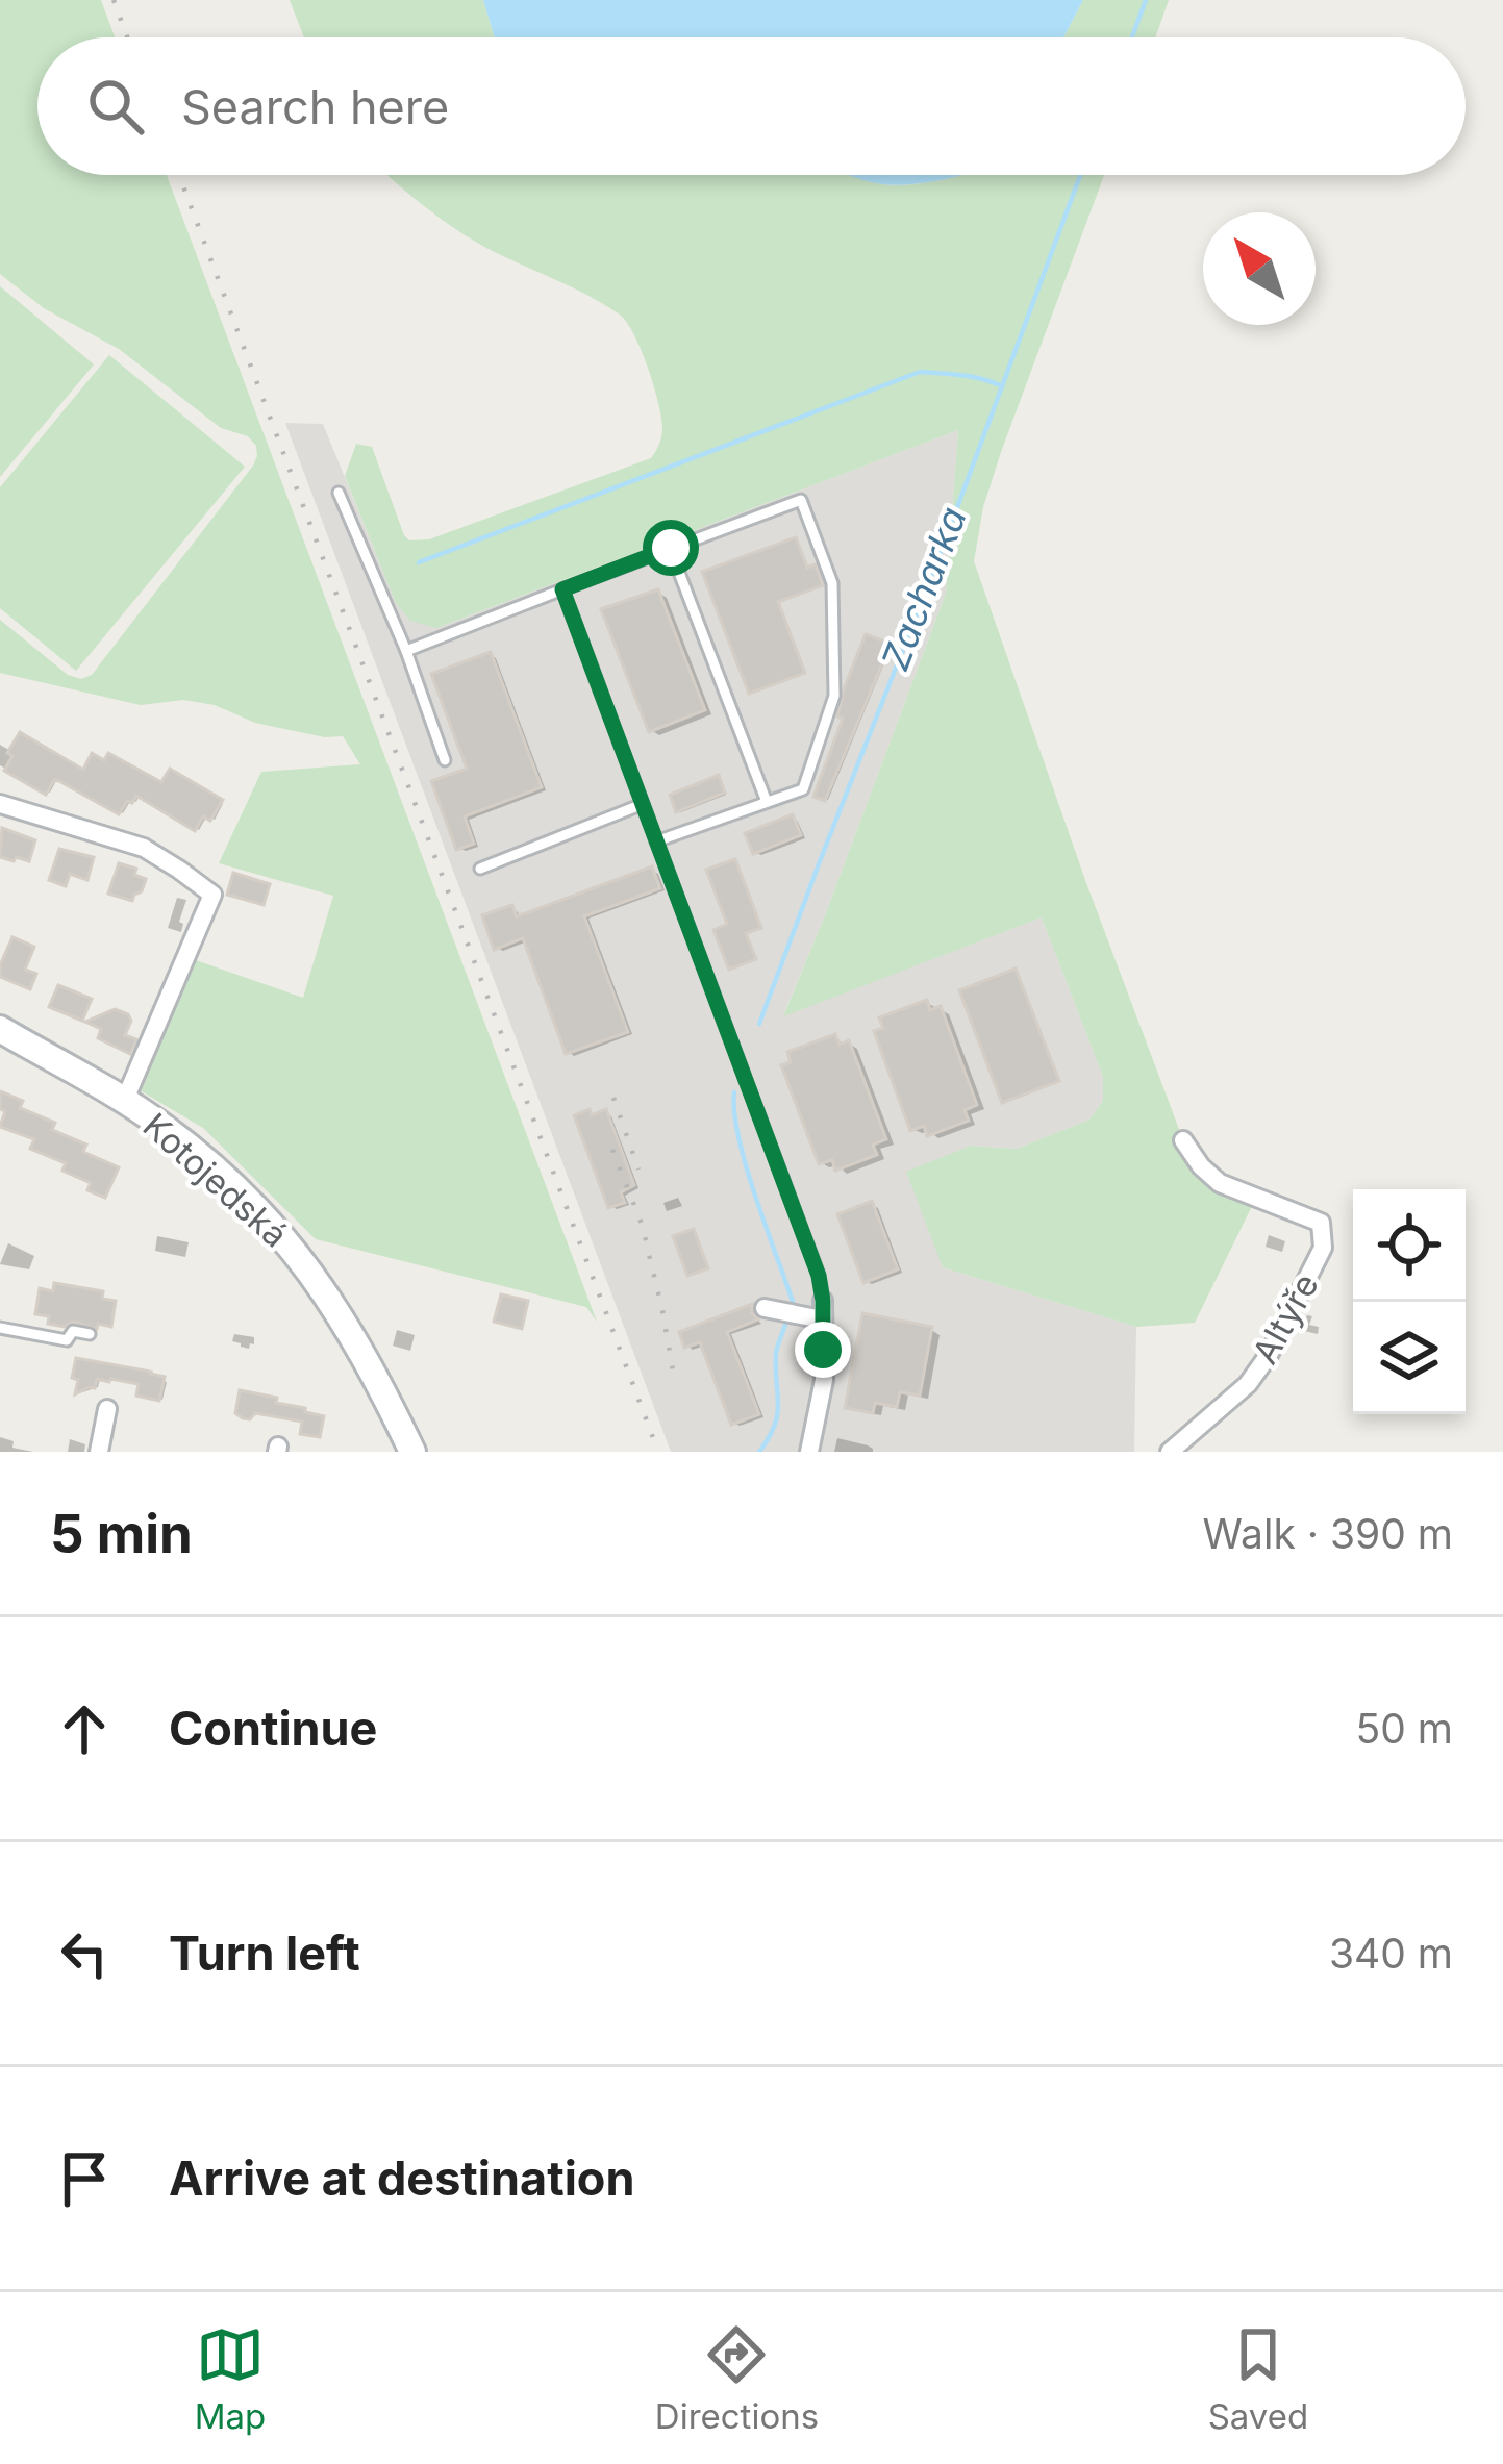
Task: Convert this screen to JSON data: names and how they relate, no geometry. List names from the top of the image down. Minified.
{"streets":{"main road":["Kotojedská"],"street":["Altýře"]},"water":["Zacharka"],"north":"top left","page":{"search":"Search here","heading":["5 min","Walk · 390 m"],"list":[["Continue","50 m"],["Turn left","340 m"],"Arrive at destination"],"nav":["Map","Directions","Saved"]}}
